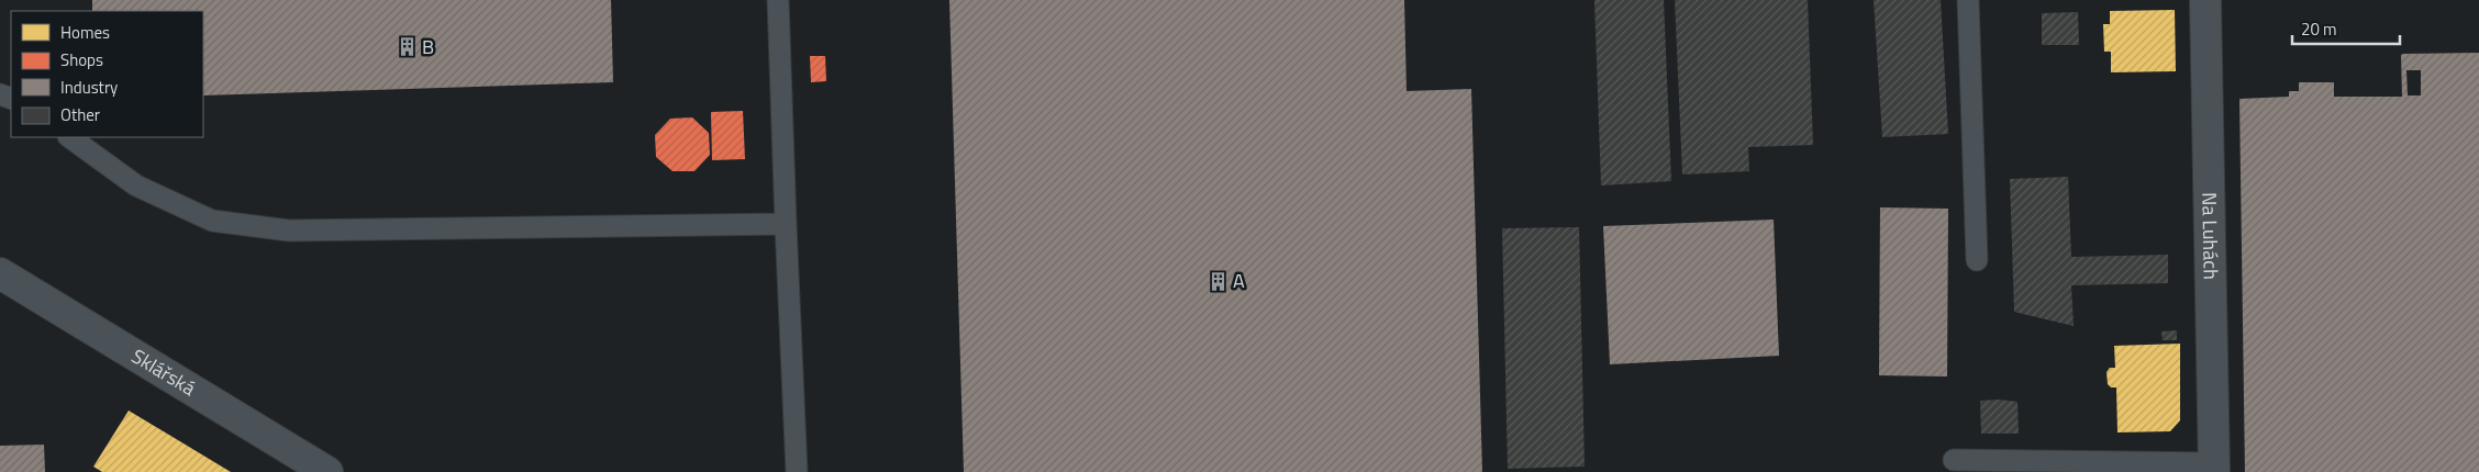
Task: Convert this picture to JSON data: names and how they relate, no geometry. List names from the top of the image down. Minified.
{"streets":{"street":["Na Luhách","Sklářská"]},"places":{"building":["B","A"]},"legend":["Homes","Shops","Industry","Other"],"scale_bar":"20 m"}
